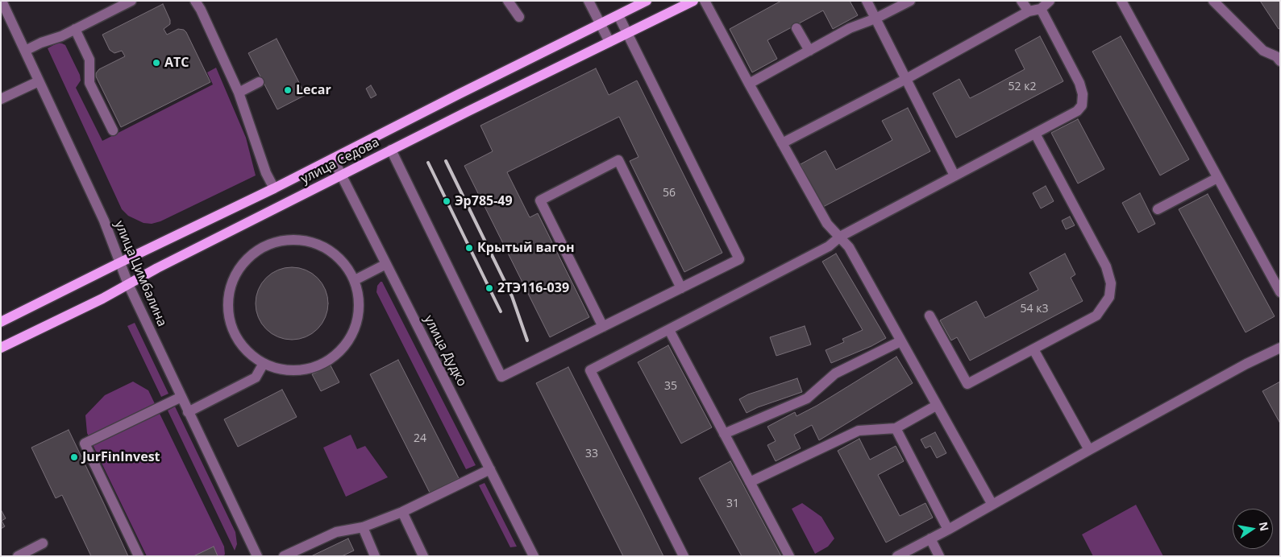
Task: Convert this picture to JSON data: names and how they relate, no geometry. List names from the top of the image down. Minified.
{"streets":{"main road":["улица Седова"],"street":["улица Цимбалина","улица Дудко"]},"crossings":[["улица Седова","улица Цимбалина"],["улица Седова","улица Дудко"]],"places":["АТС","Lecar","Эр785-49","Крытый вагон","2ТЭ116-039","JurFinInvest"],"house_numbers":["52 к2","56","54 к3","35","24","33","31"],"north":"right"}
